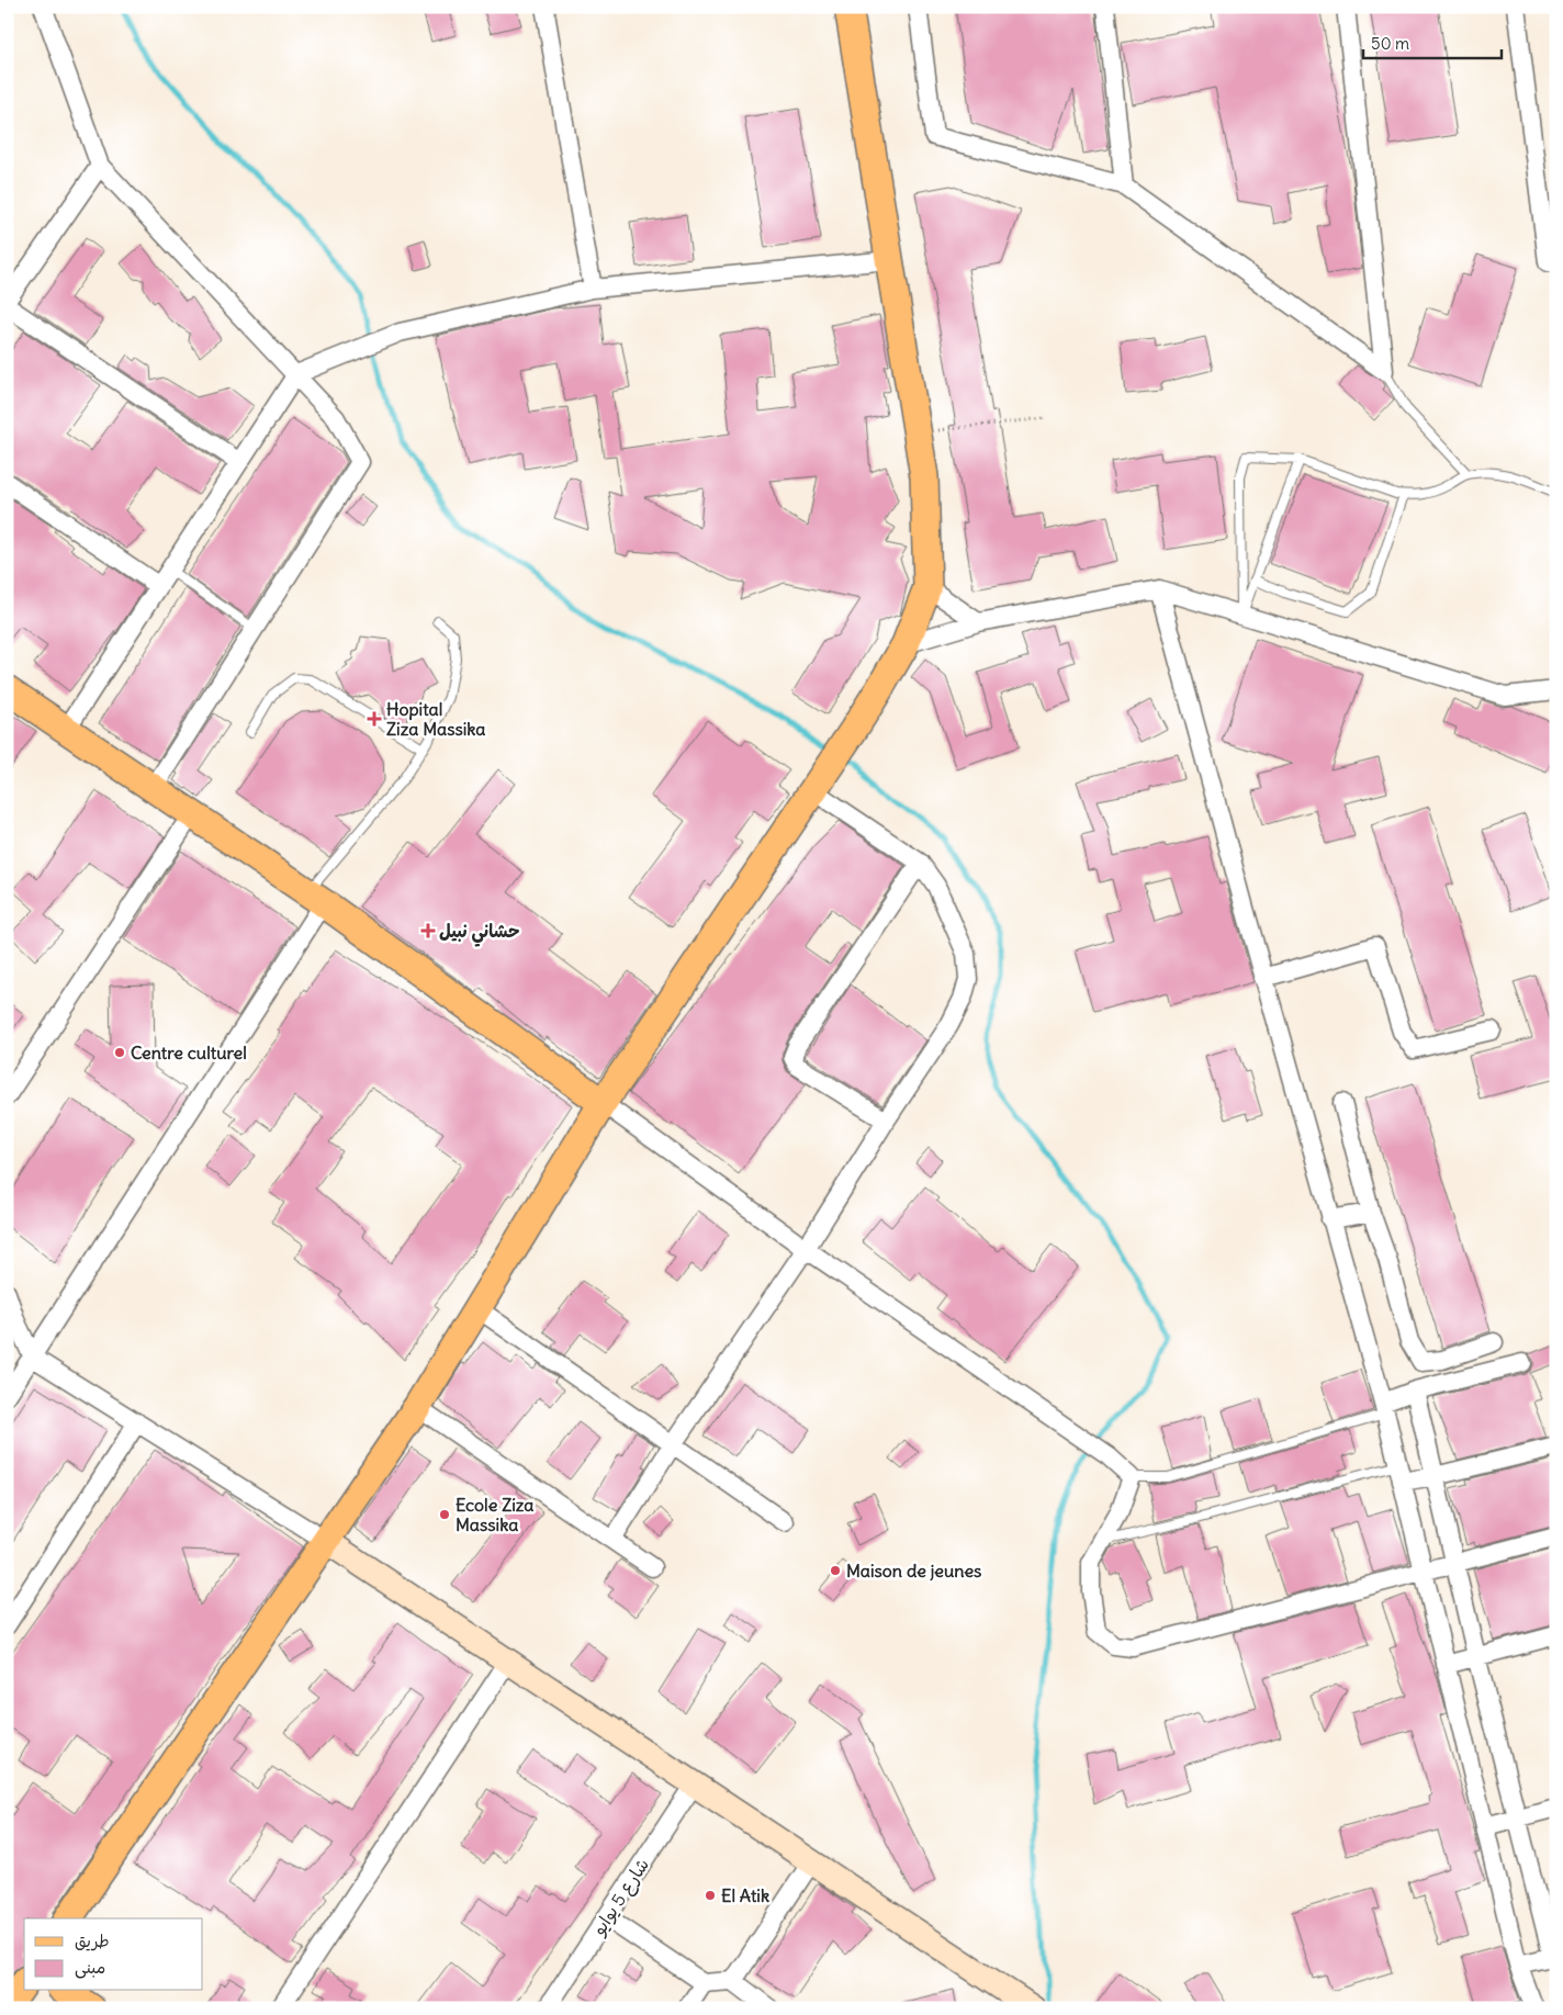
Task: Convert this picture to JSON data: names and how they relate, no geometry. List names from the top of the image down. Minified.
{"streets":{"street":["شارع 5 يوايو"]},"places":{"health":["Hopital Ziza Massika","حشاني نبيل"],"other":["Centre culturel","Ecole Ziza Massika","Maison de jeunes","El Atik"]},"legend":["طريق","مبنى"],"scale_bar":"50 m"}
